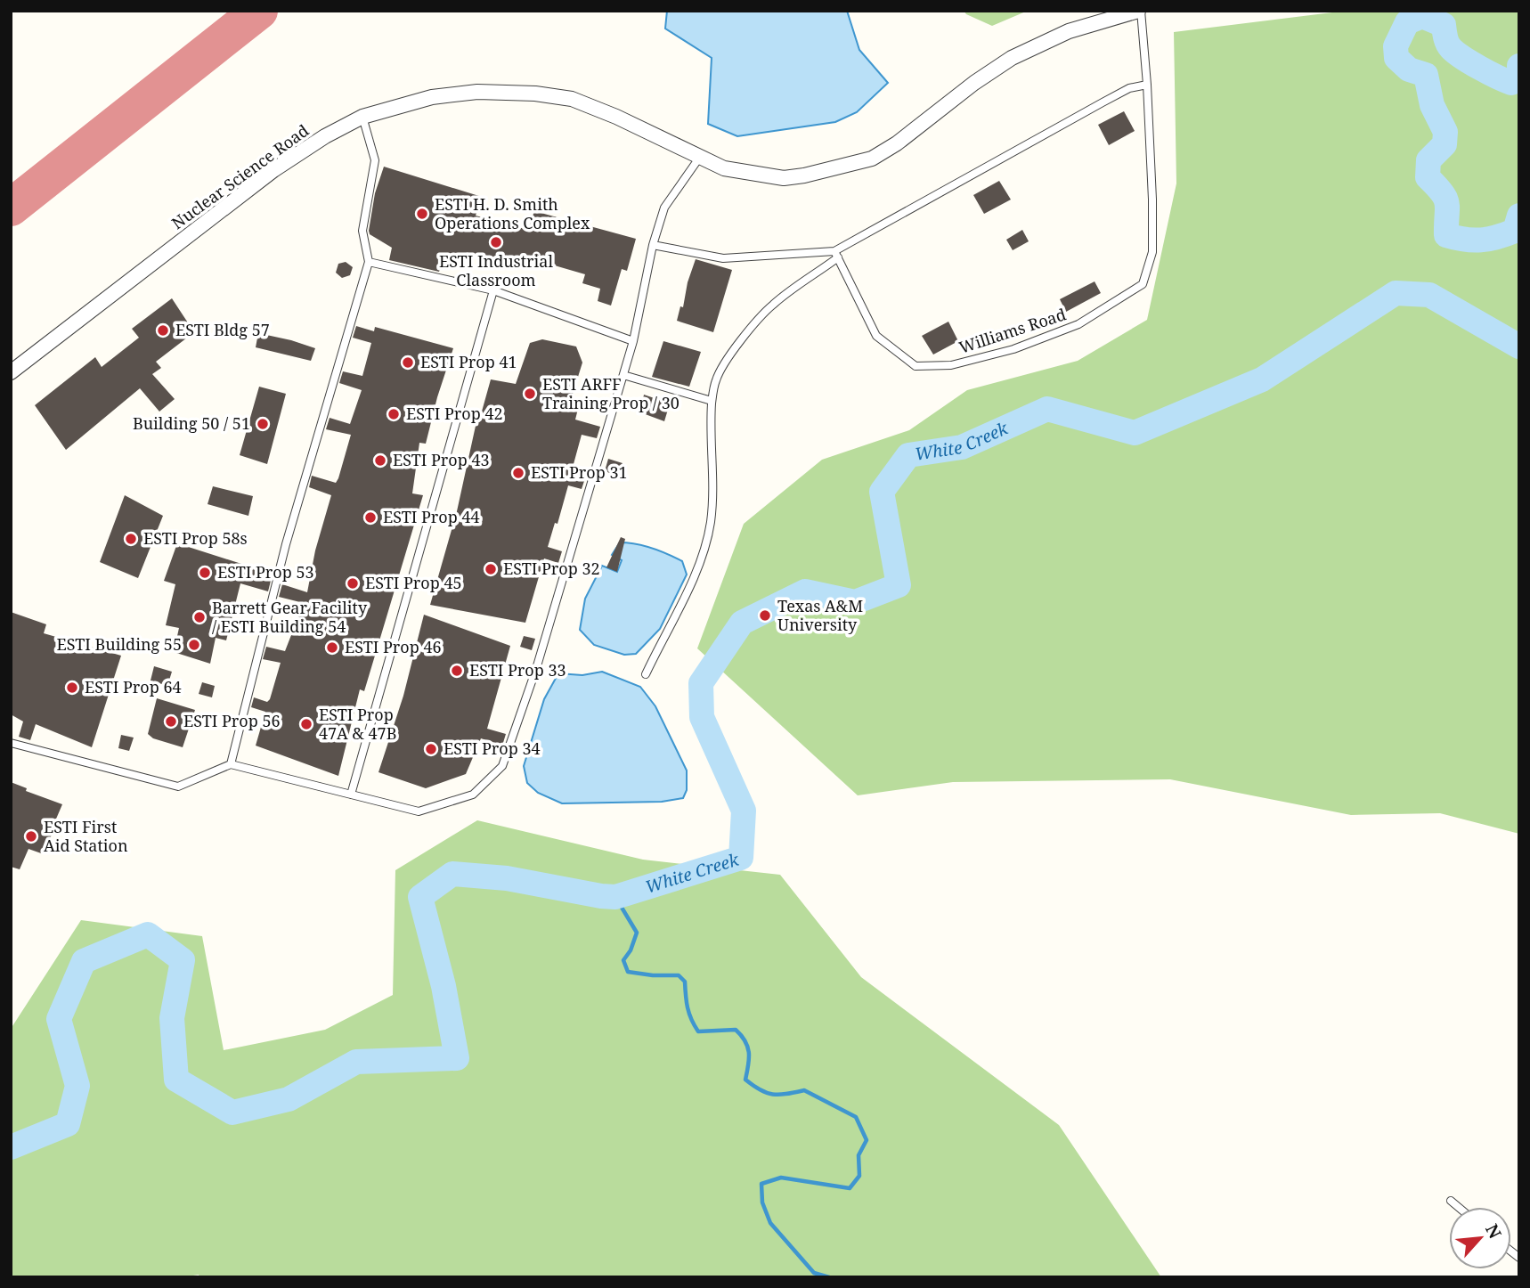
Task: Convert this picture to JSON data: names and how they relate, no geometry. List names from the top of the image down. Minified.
{"streets":{"street":["Nuclear Science Road"],"lane":["Williams Road"]},"crossings":[["Nuclear Science Road","Williams Road"]],"water":["White Creek"],"places":["ESTI H. D. Smith Operations Complex","ESTI Industrial Classroom","ESTI Bldg 57","ESTI Prop 41","ESTI ARFF Training Prop / 30","ESTI Prop 42","Building 50 / 51","ESTI Prop 43","ESTI Prop 31","ESTI Prop 44","ESTI Prop 58s","ESTI Prop 32","ESTI Prop 53","ESTI Prop 45","Texas A&M University","Barrett Gear Facility / ESTI Building 54","ESTI Building 55","ESTI Prop 46","ESTI Prop 33","ESTI Prop 64","ESTI Prop 56","ESTI Prop 47A & 47B","ESTI Prop 34","ESTI First Aid Station"],"north":"top right"}
